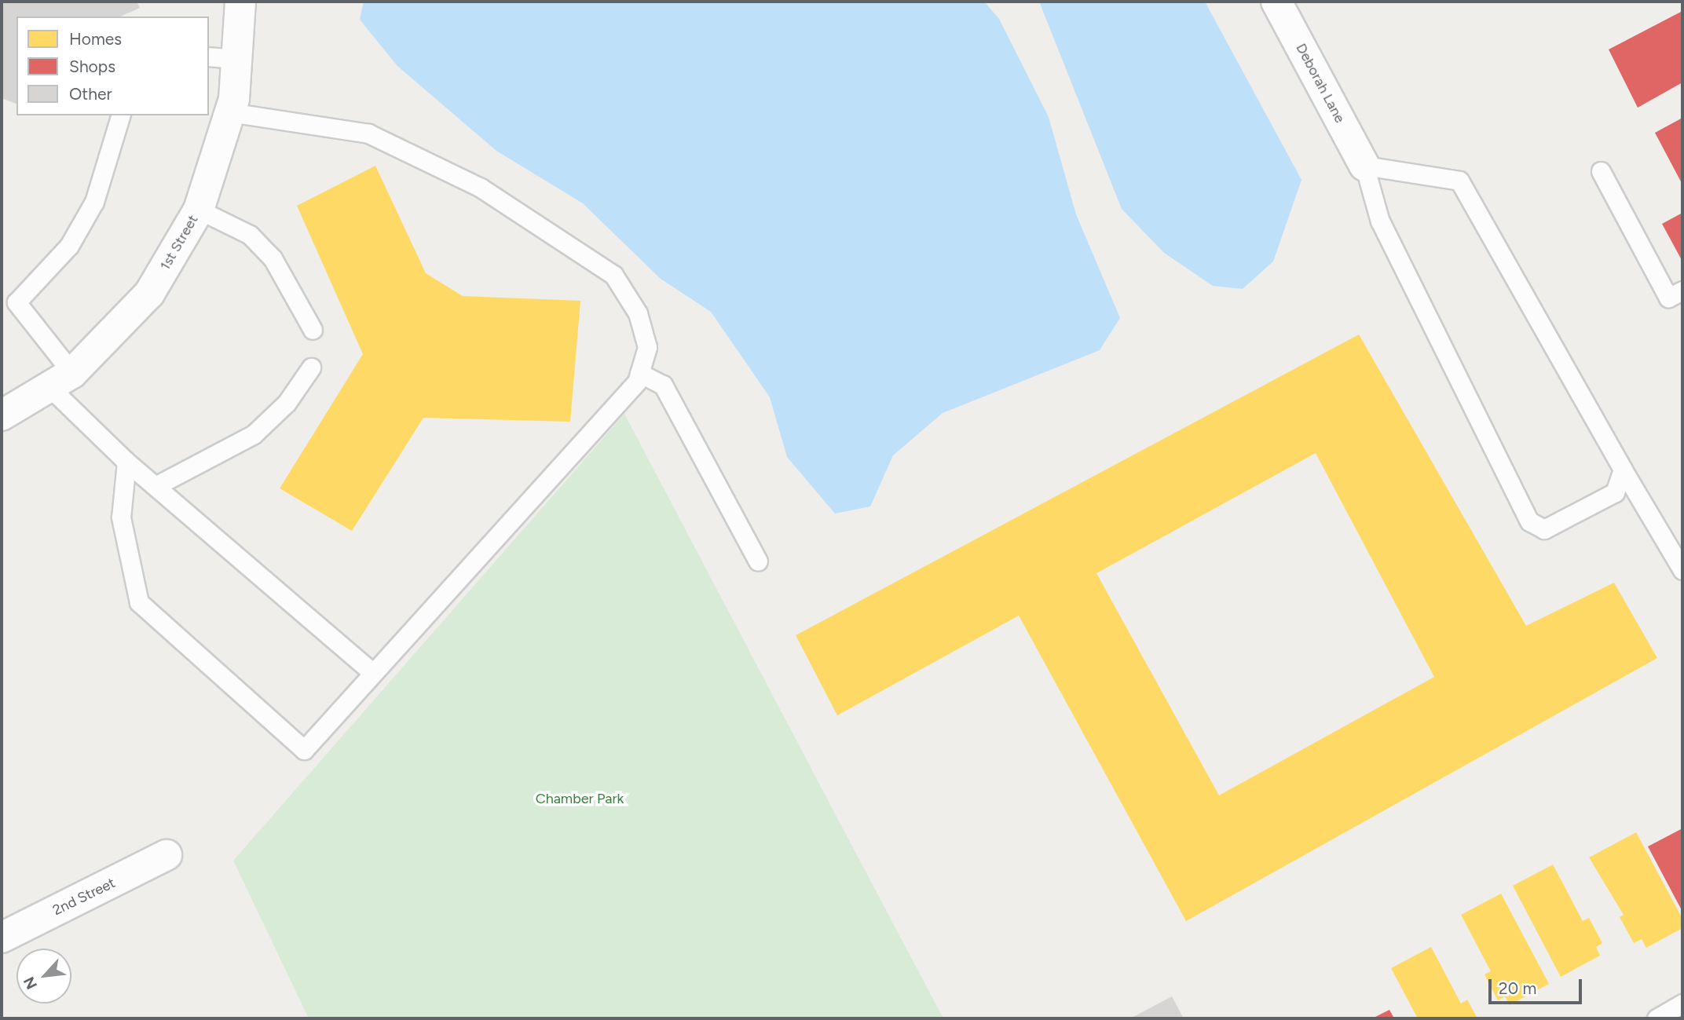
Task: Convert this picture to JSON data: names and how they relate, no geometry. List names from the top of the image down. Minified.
{"streets":{"street":["Deborah Lane","1st Street","2nd Street"]},"parks":["Chamber Park"],"legend":["Homes","Shops","Other"],"scale_bar":"20 m","north":"bottom left"}
